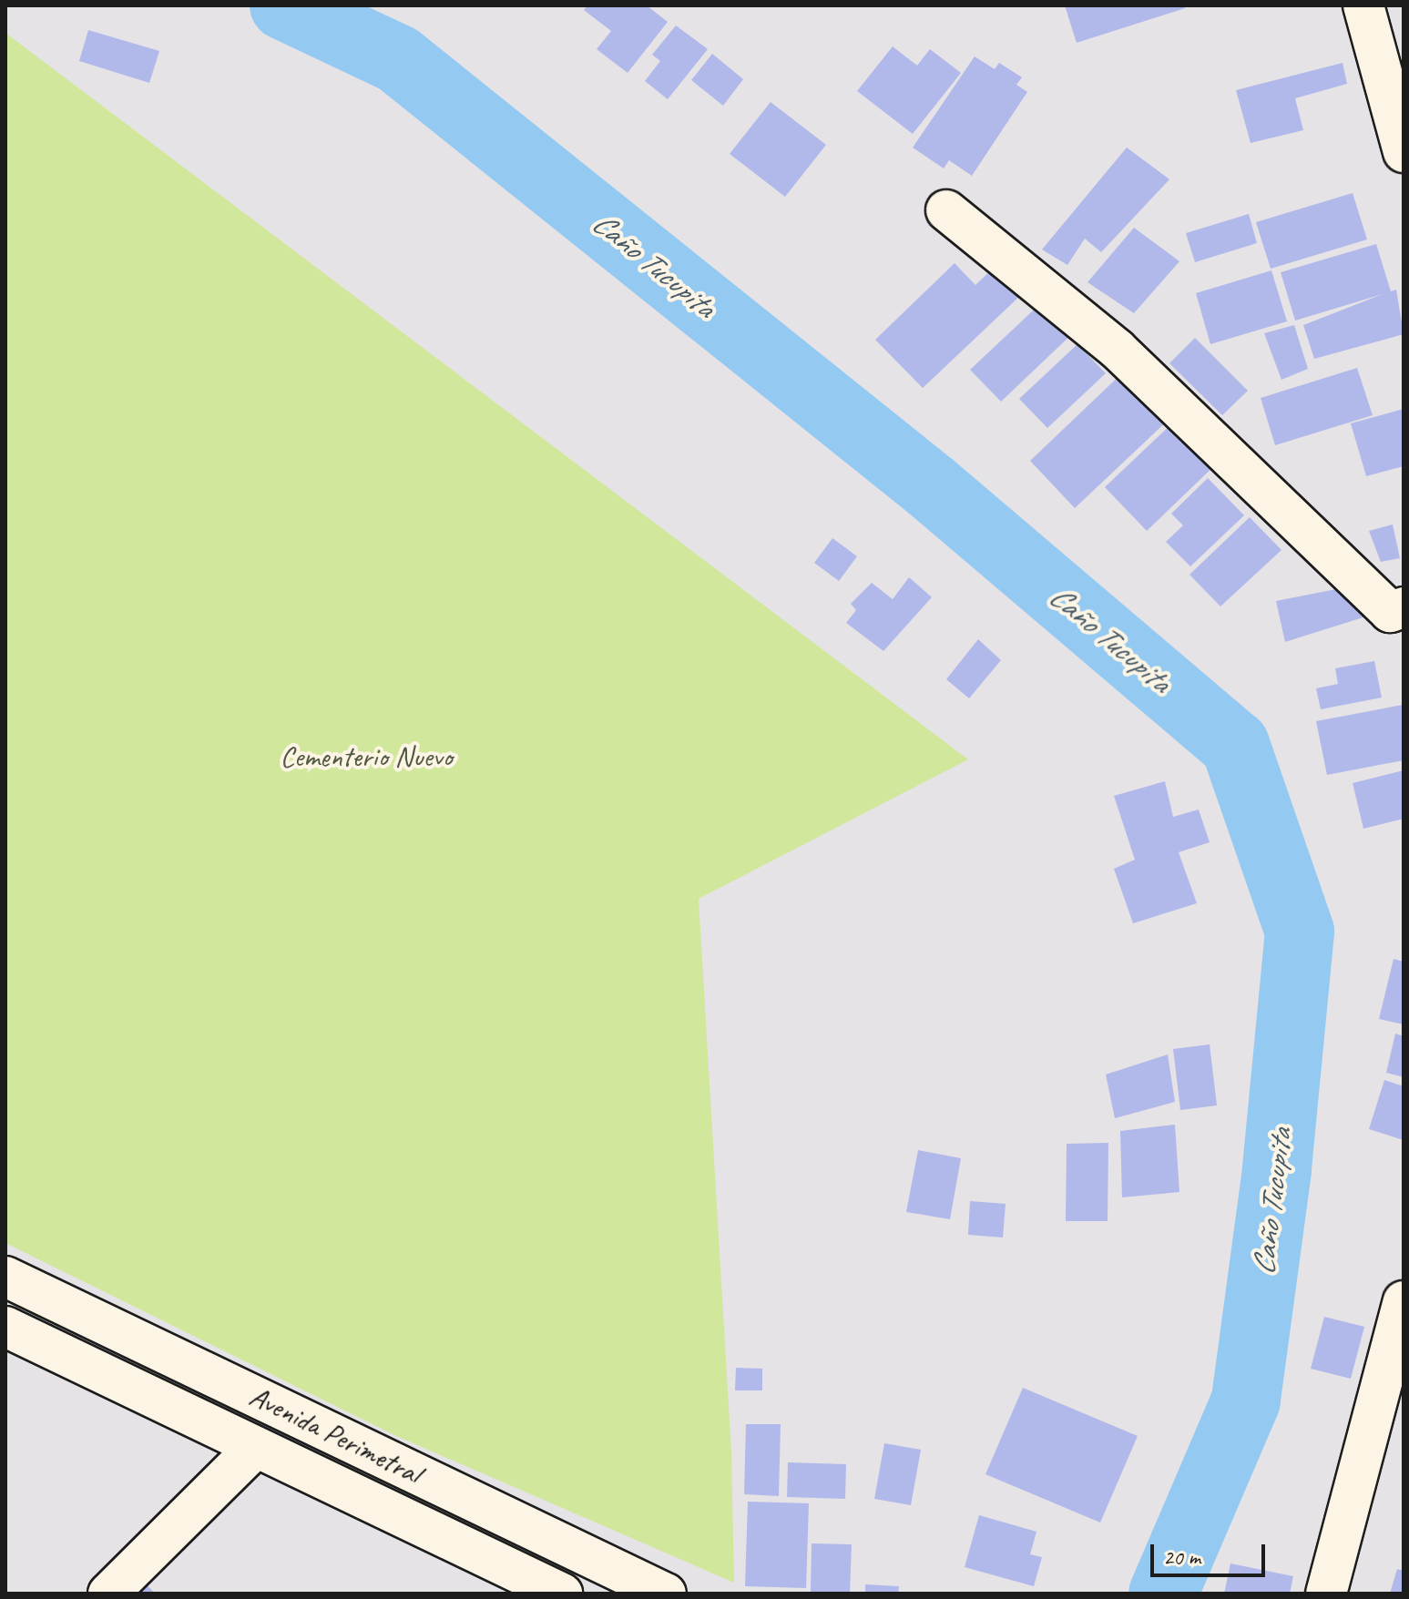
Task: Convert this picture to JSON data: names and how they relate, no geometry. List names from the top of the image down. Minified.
{"streets":{"street":["Avenida Perimetral"]},"water":["Caño Tucupita"],"parks":["Cementerio Nuevo"],"scale_bar":"20 m"}
